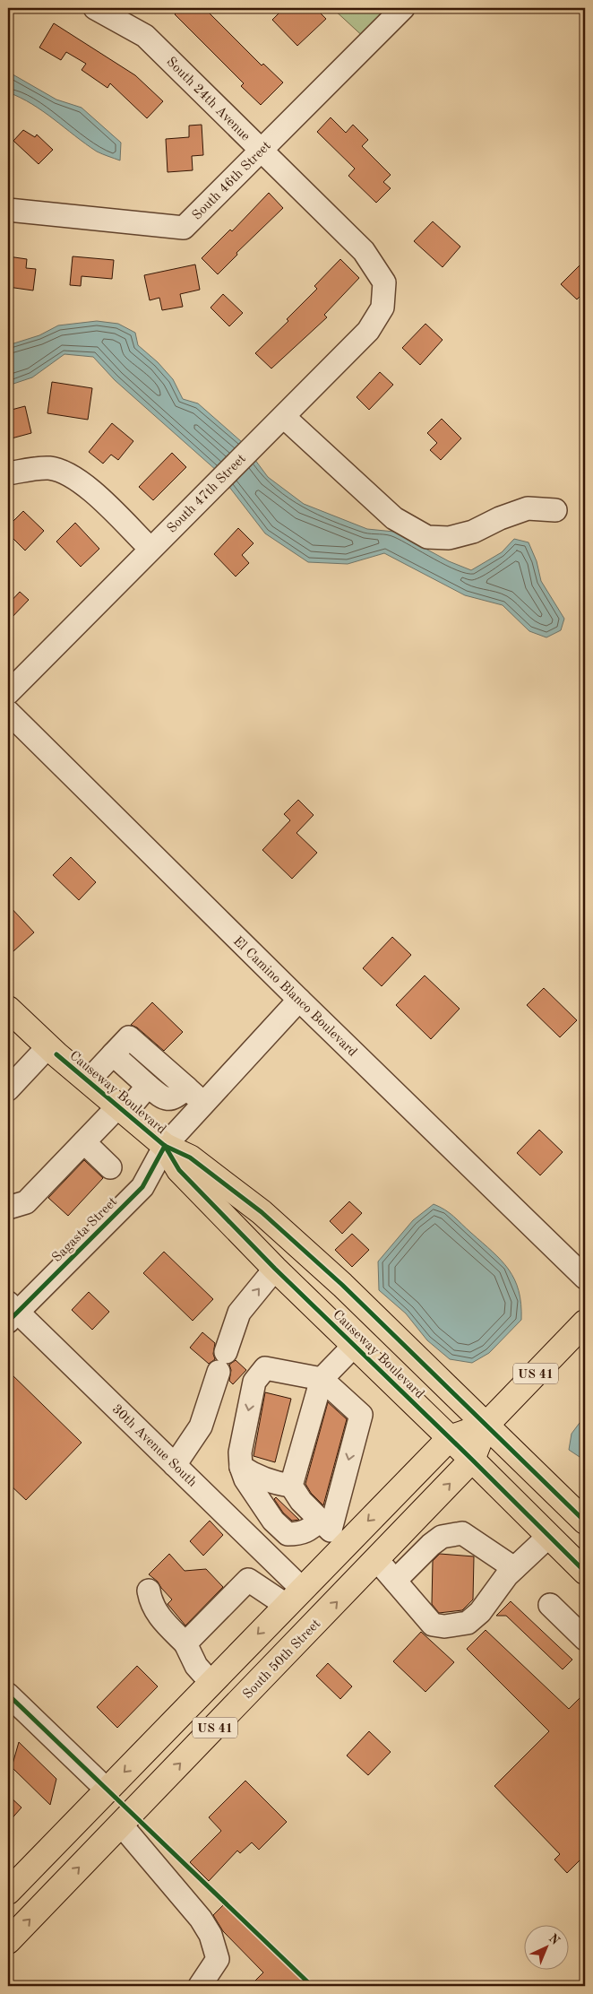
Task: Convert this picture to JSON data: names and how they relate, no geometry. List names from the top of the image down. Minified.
{"streets":{"main road":["Causeway Boulevard","US 41","South 50th Street"],"street":["South 24th Avenue","South 46th Street","South 47th Street","El Camino Blanco Boulevard","Sagasta Street","30th Avenue South"]},"crossings":[["South 24th Avenue","South 46th Street"],["South 24th Avenue","South 47th Street"],["El Camino Blanco Boulevard","Sagasta Street"],["Causeway Boulevard","Sagasta Street"],["Causeway Boulevard","South 50th Street"],["Sagasta Street","30th Avenue South"],["30th Avenue South","South 50th Street"]],"north":"top right"}
